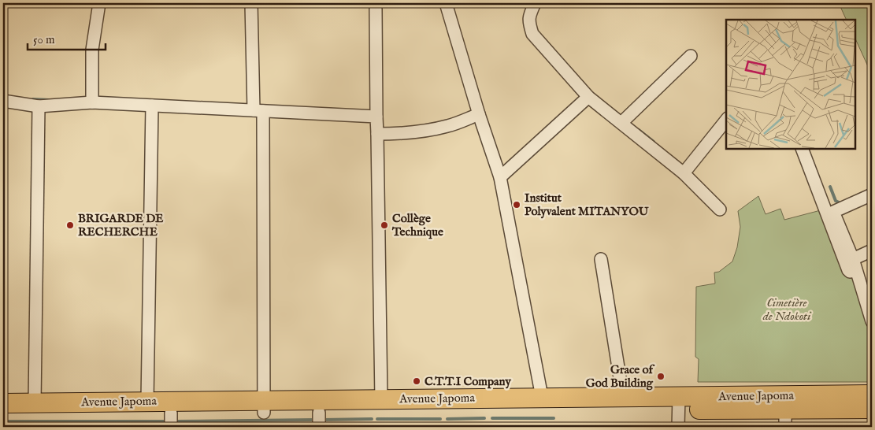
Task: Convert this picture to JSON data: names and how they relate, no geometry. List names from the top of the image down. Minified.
{"streets":{"main road":["Avenue Japoma"]},"parks":["Cimetière de Ndokoti"],"places":["Institut Polyvalent MITANYOU","BRIGARDE DE RECHERCHE","Collège Technique","Grace of God Building","C.T.T.I Company"],"scale_bar":"50 m"}
